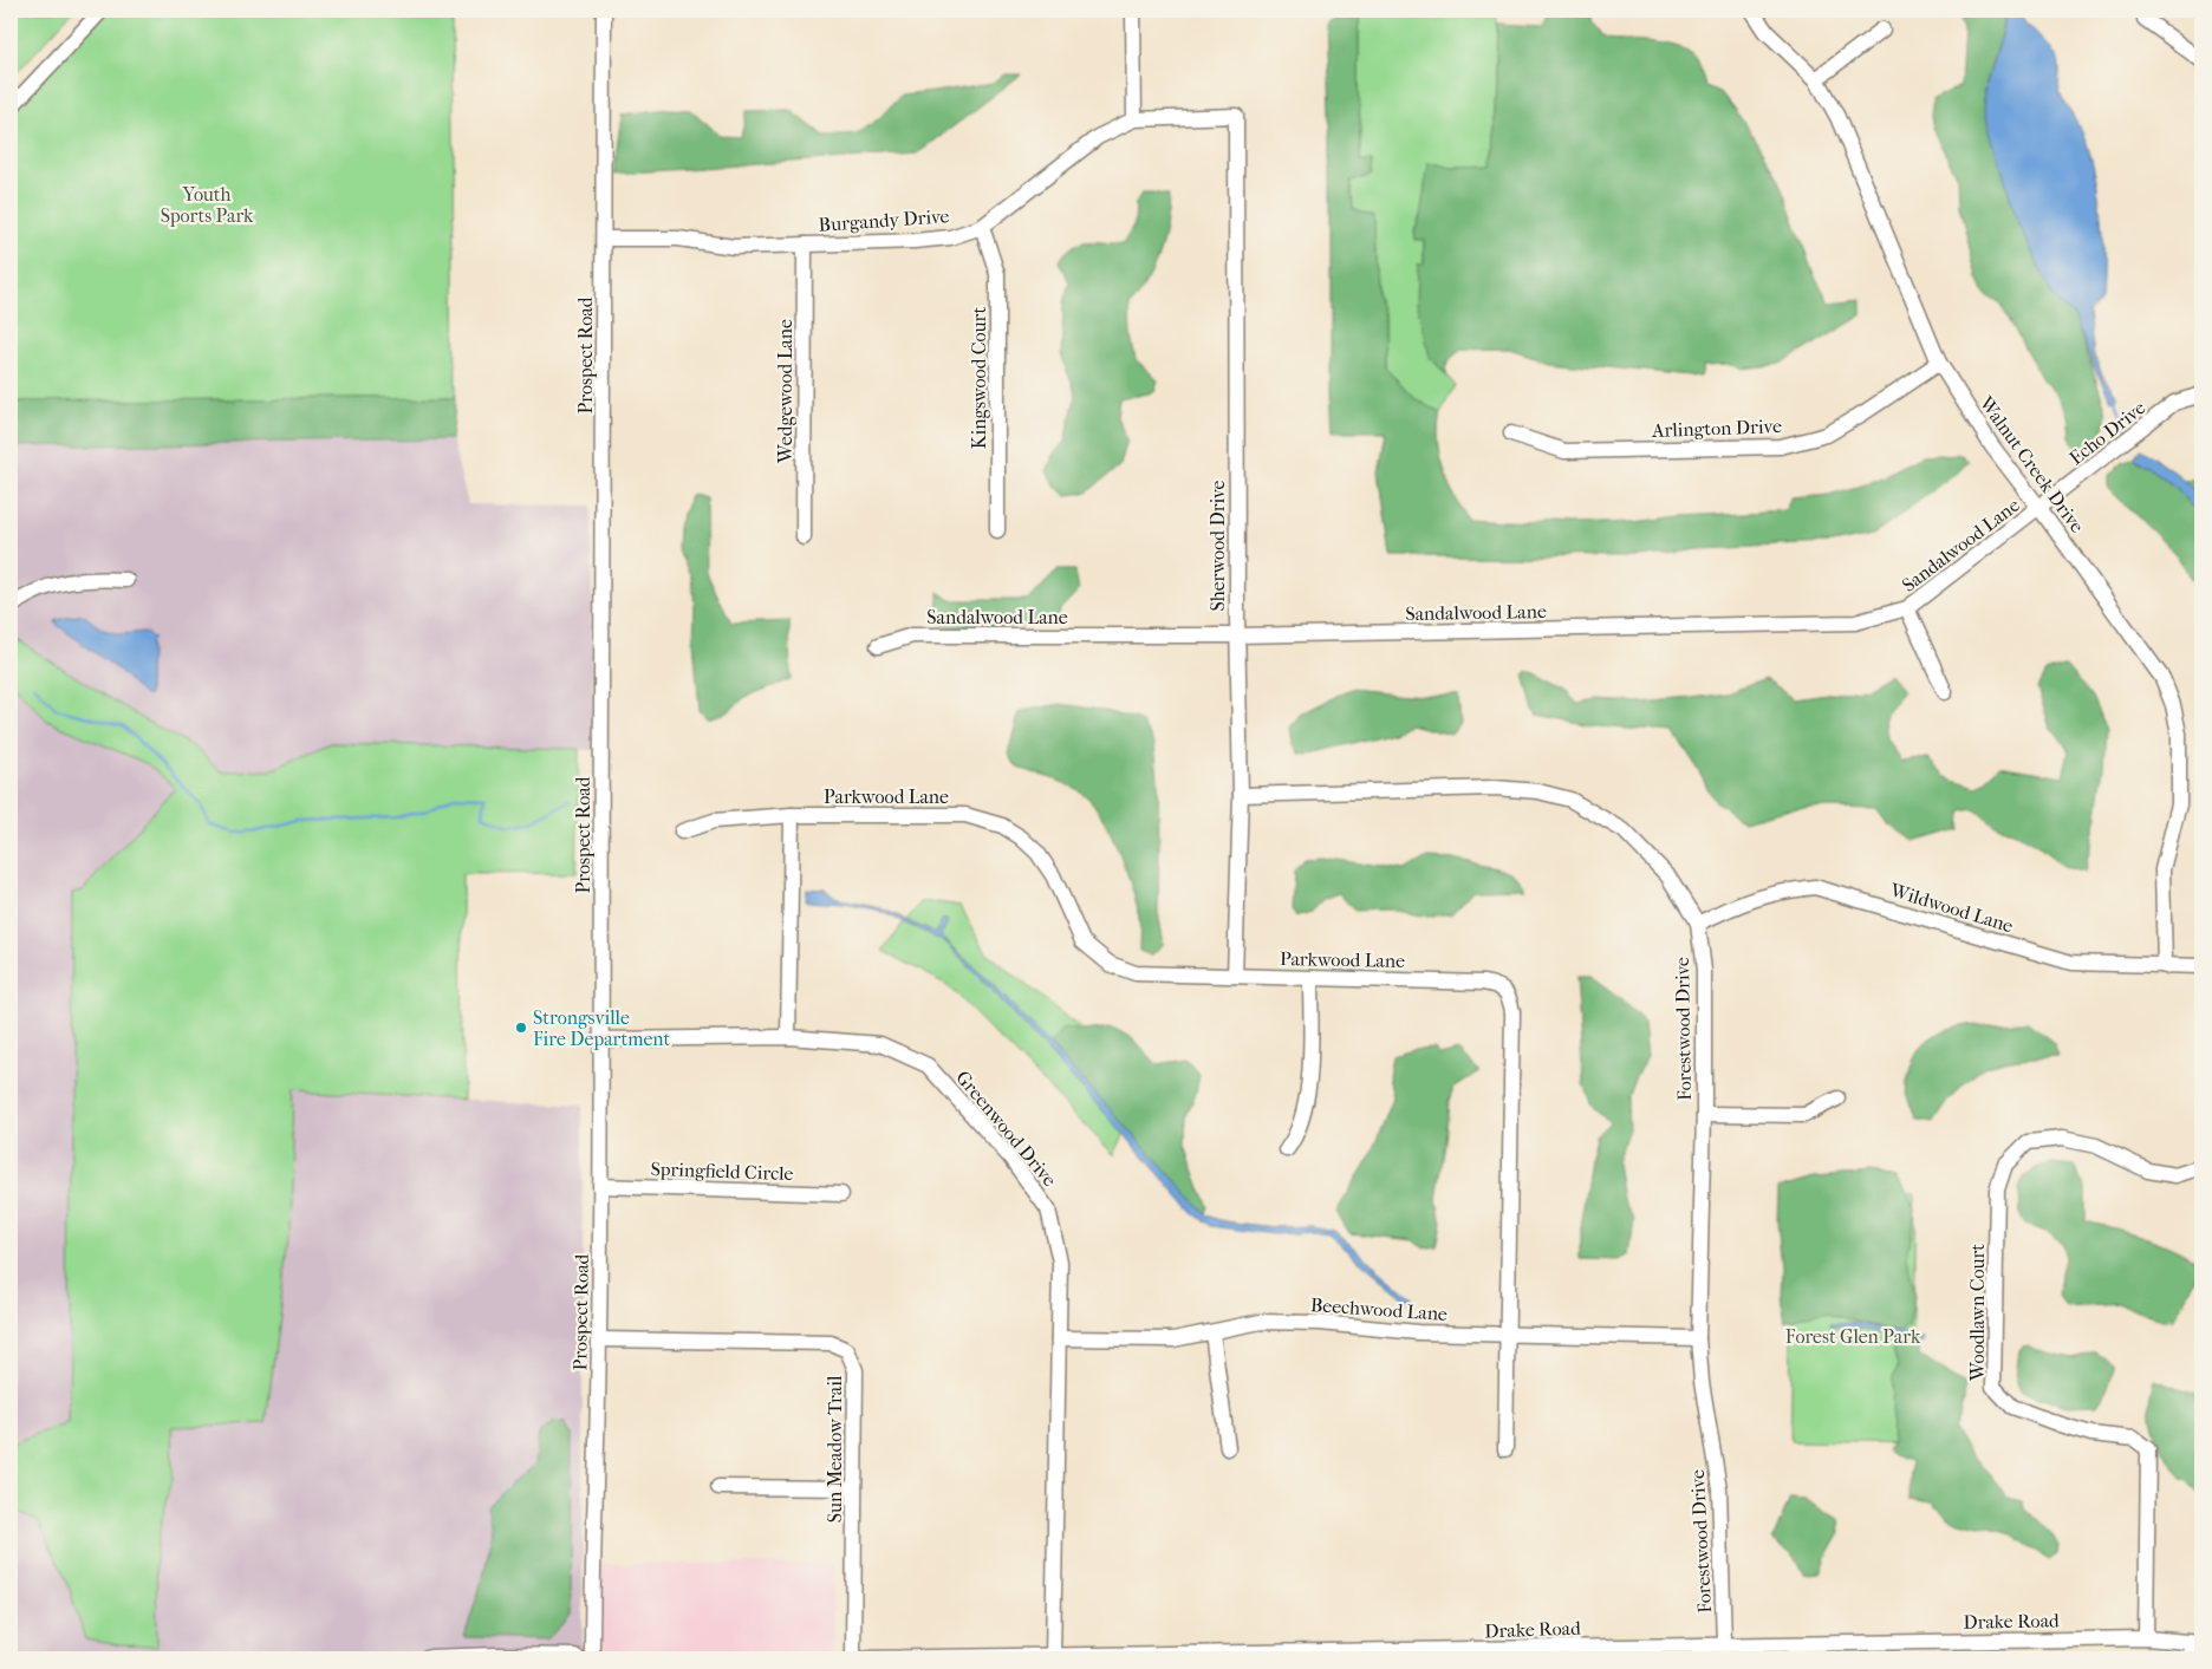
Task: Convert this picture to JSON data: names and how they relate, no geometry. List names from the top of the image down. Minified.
{"streets":{"street":["Burgandy Drive","Prospect Road","Kingswood Court","Wedgewood Lane","Arlington Drive","Echo Drive","Walnut Creek Drive","Sandalwood Lane","Sherwood Drive","Parkwood Lane","Wildwood Lane","Forestwood Drive","Greenwood Drive","Springfield Circle","Beechwood Lane","Woodlawn Court","Sun Meadow Trail","Drake Road"]},"crossings":[["Burgandy Drive","Prospect Road"],["Burgandy Drive","Kingswood Court"],["Burgandy Drive","Wedgewood Lane"],["Burgandy Drive","Sherwood Drive"],["Prospect Road","Greenwood Drive"],["Prospect Road","Springfield Circle"],["Prospect Road","Sun Meadow Trail"],["Arlington Drive","Walnut Creek Drive"],["Echo Drive","Walnut Creek Drive"],["Echo Drive","Sandalwood Lane"],["Walnut Creek Drive","Sandalwood Lane"],["Walnut Creek Drive","Wildwood Lane"],["Sandalwood Lane","Sherwood Drive"],["Sherwood Drive","Parkwood Lane"],["Sherwood Drive","Forestwood Drive"],["Parkwood Lane","Beechwood Lane"],["Wildwood Lane","Forestwood Drive"],["Forestwood Drive","Beechwood Lane"],["Forestwood Drive","Drake Road"],["Greenwood Drive","Beechwood Lane"],["Greenwood Drive","Drake Road"],["Woodlawn Court","Drake Road"]],"parks":["Youth Sports Park","Forest Glen Park"],"places":["Strongsville Fire Department"]}
